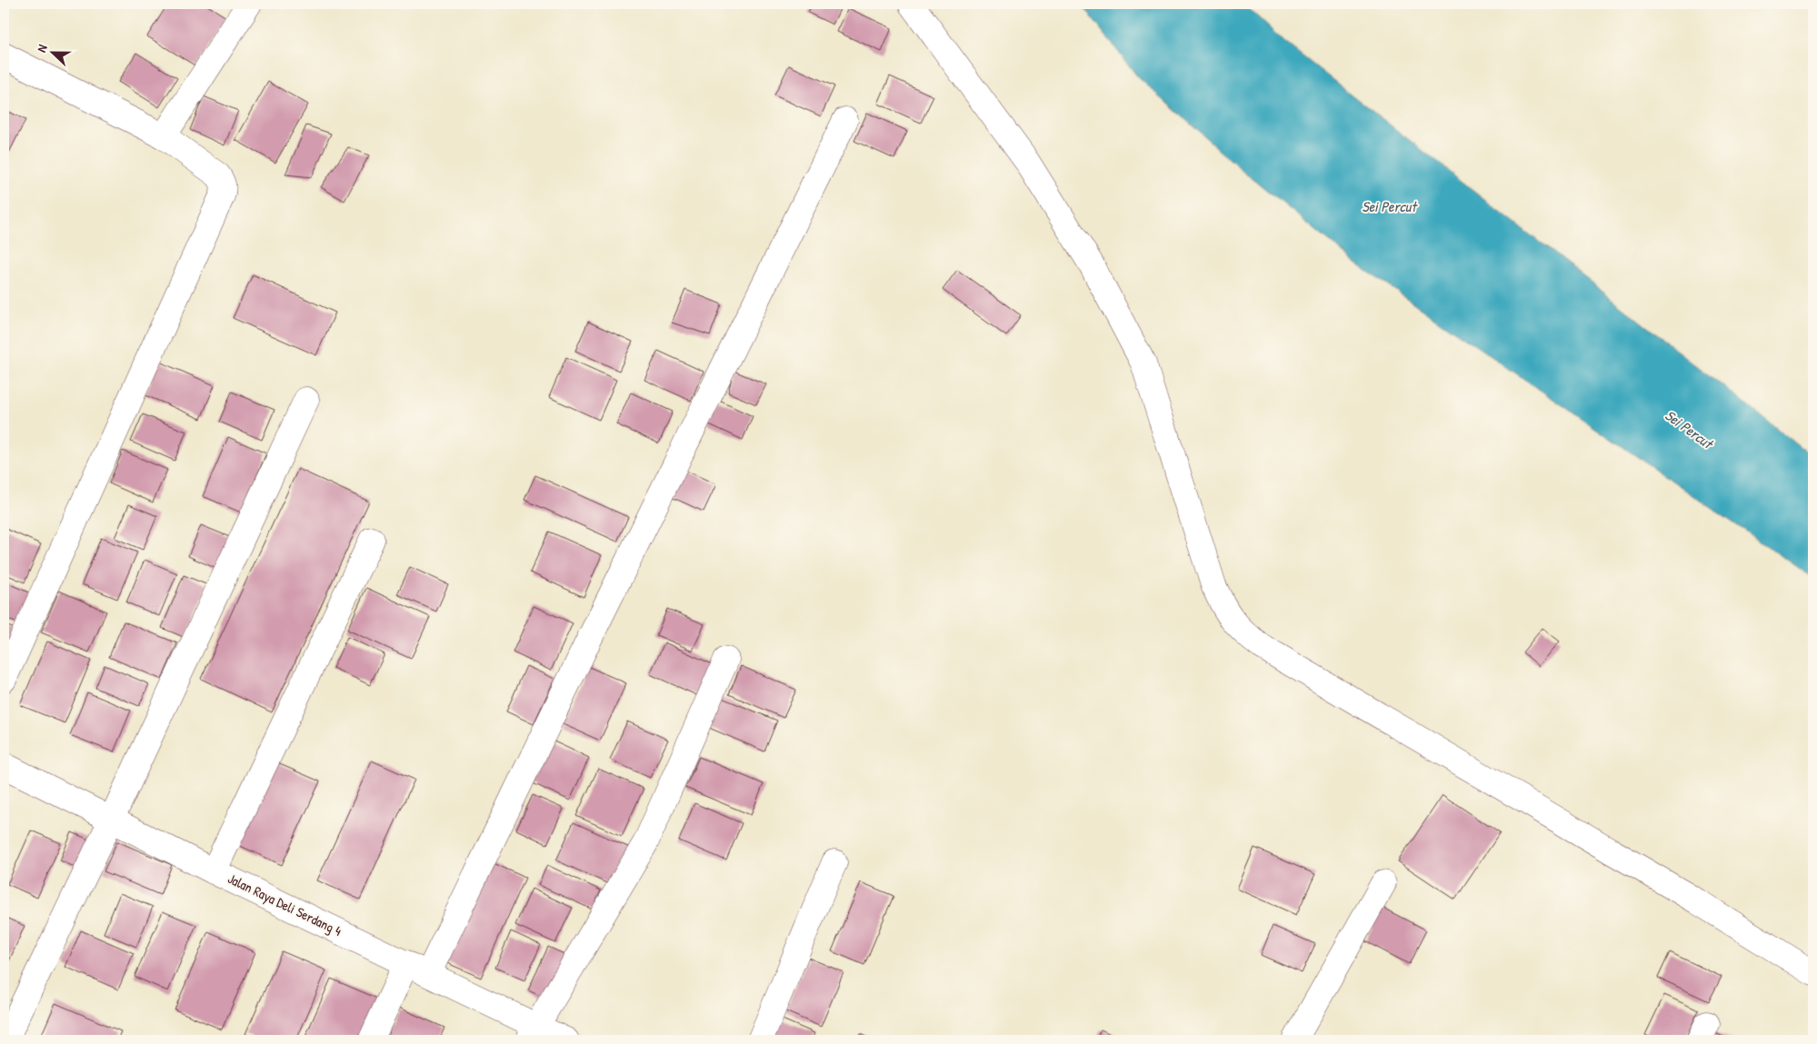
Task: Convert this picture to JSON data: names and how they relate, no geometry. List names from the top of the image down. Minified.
{"streets":{"street":["Jalan Raya Deli Serdang 4"]},"water":["Sei Percut"],"north":"left"}
